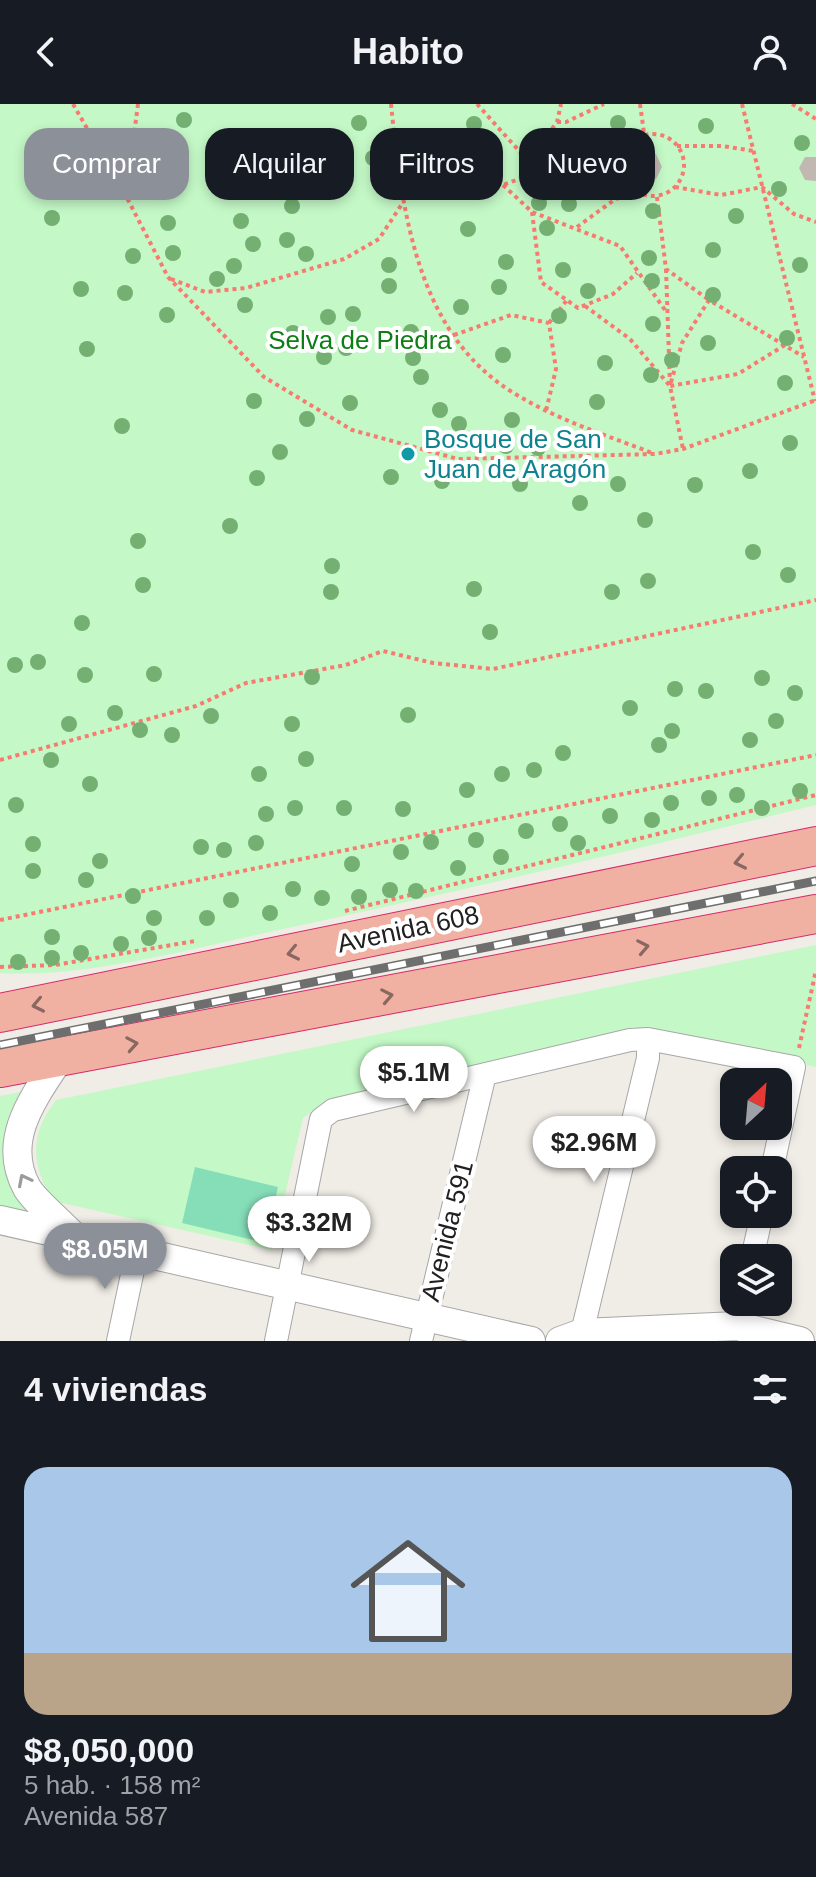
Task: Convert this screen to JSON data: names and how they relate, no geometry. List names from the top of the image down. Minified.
{"streets":{"highway":["Avenida 608"],"street":["Avenida 591"]},"parks":["Selva de Piedra"],"places":["Bosque de San Juan de Aragón"],"north":"top right","page":{"header":"Habito","chip":["Comprar","Alquilar","Filtros","Nuevo"],"price":["$5.1M","$2.96M","$3.32M","$8.05M"],"heading":"4 viviendas","list":[{"name":"$8,050,000","note":"5 hab. · 158 m² · Avenida 587"}]}}
